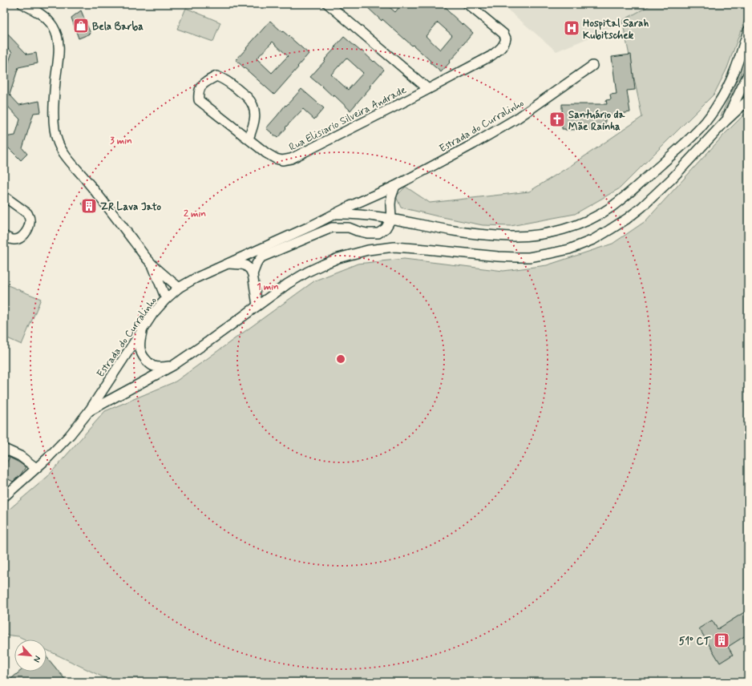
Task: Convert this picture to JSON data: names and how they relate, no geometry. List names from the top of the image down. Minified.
{"streets":{"street":["Rua Elisiario Silveira Andrade","Estrada do Curralinho"]},"places":{"shop":["Bela Barba"],"hospital":["Hospital Sarah Kubitschek"],"church":["Santuário da Mãe Rainha"],"building":["ZR Lava Jato","51º CT"]},"north":"bottom right","rings":["3 min","2 min","1 min"]}
